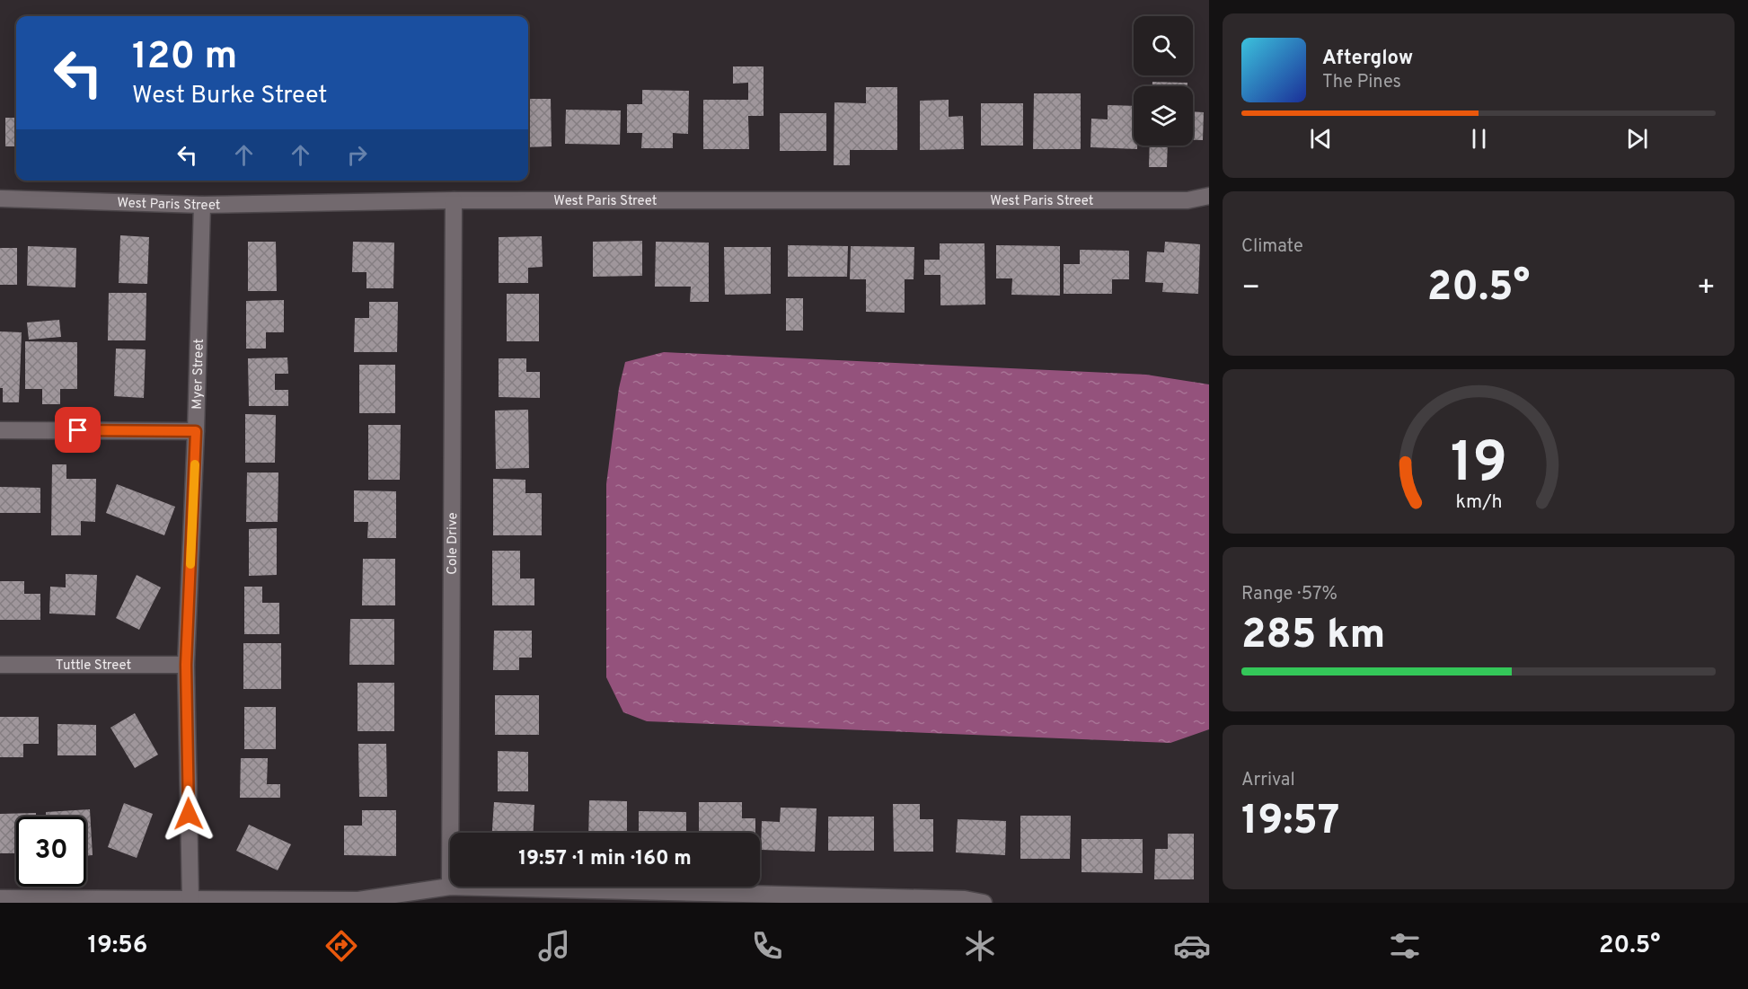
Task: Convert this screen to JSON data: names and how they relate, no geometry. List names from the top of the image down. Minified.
{"streets":{"street":["West Paris Street","Myer Street","Cole Drive","Tuttle Street"]},"crossings":[["West Paris Street","Myer Street"],["West Paris Street","Cole Drive"],["Myer Street","Tuttle Street"]],"page":{"turn":["120 m","West Burke Street"],"song":["Afterglow","The Pines"],"tile":["Climate",["Range · 57%","285 km"],["Arrival","19:57"]],"heat":["−","20.5°","+"],"limit":"30","trip":"19:57 · 1 min · 160 m","tabs":["19:56","20.5°"],"gauge":["19","km/h"]}}
